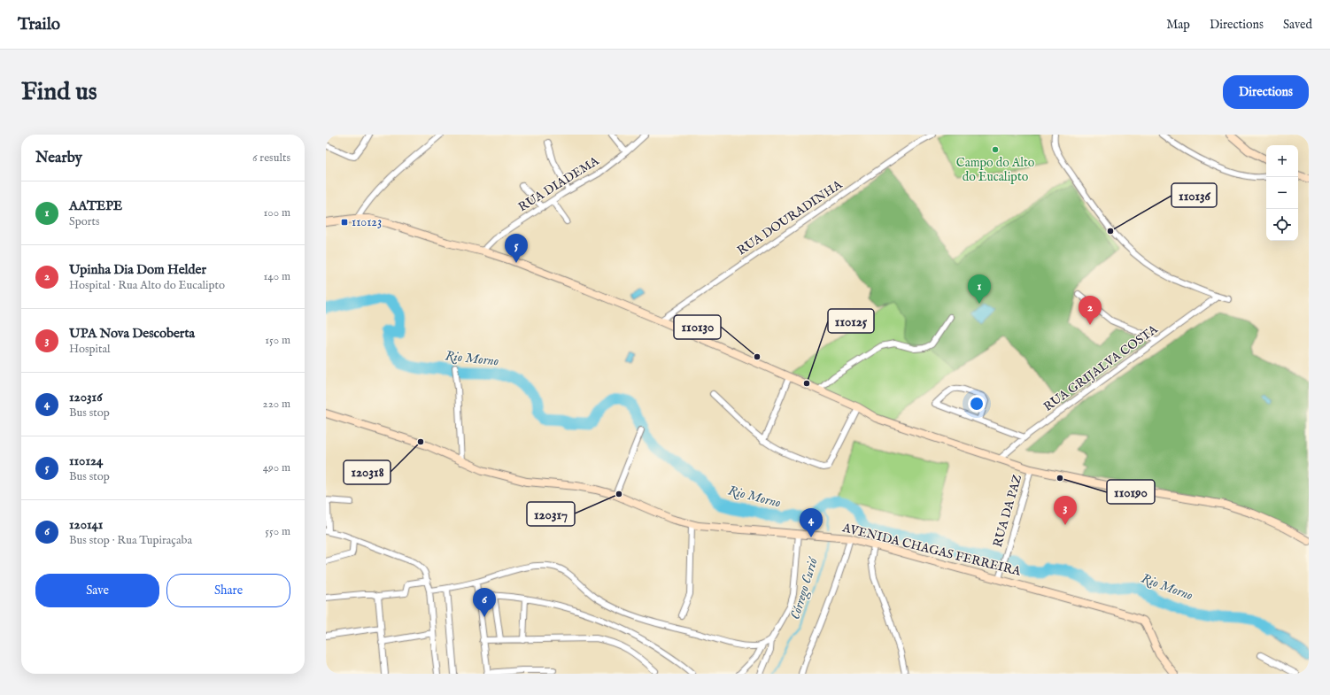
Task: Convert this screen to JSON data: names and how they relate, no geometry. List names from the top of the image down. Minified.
{"streets":{"main road":["AVENIDA CHAGAS FERREIRA"],"street":["RUA DIADEMA","RUA DOURADINHA","RUA GRIJALVA COSTA","RUA DA PAZ"]},"crossings":[["RUA DA PAZ","AVENIDA CHAGAS FERREIRA"]],"water":["Rio Morno","Córrego Curió"],"places":{"other":["Campo do Alto do Eucalipto","110136","110130","110125","120318","110190","120317"],"transit":["110123"]},"page":{"header":"Trailo","nav":["Map","Directions","Saved"],"buttons":["Directions",["Save","Share"]],"title":"Find us","heading":["Nearby","6 results"],"map_buttons":["+","−"],"list":[{"mark":"1","name":"AATEPE","note":"Sports","value":"100 m"},{"mark":"2","name":"Upinha Dia Dom Helder","note":"Hospital · Rua Alto do Eucalipto","value":"140 m"},{"mark":"3","name":"UPA Nova Descoberta","note":"Hospital","value":"150 m"},{"mark":"4","name":"120316","note":"Bus stop","value":"220 m"},{"mark":"5","name":"110124","note":"Bus stop","value":"490 m"},{"mark":"6","name":"120141","note":"Bus stop · Rua Tupiraçaba","value":"550 m"}],"pins":["5","1","2","3","4","6"]}}
